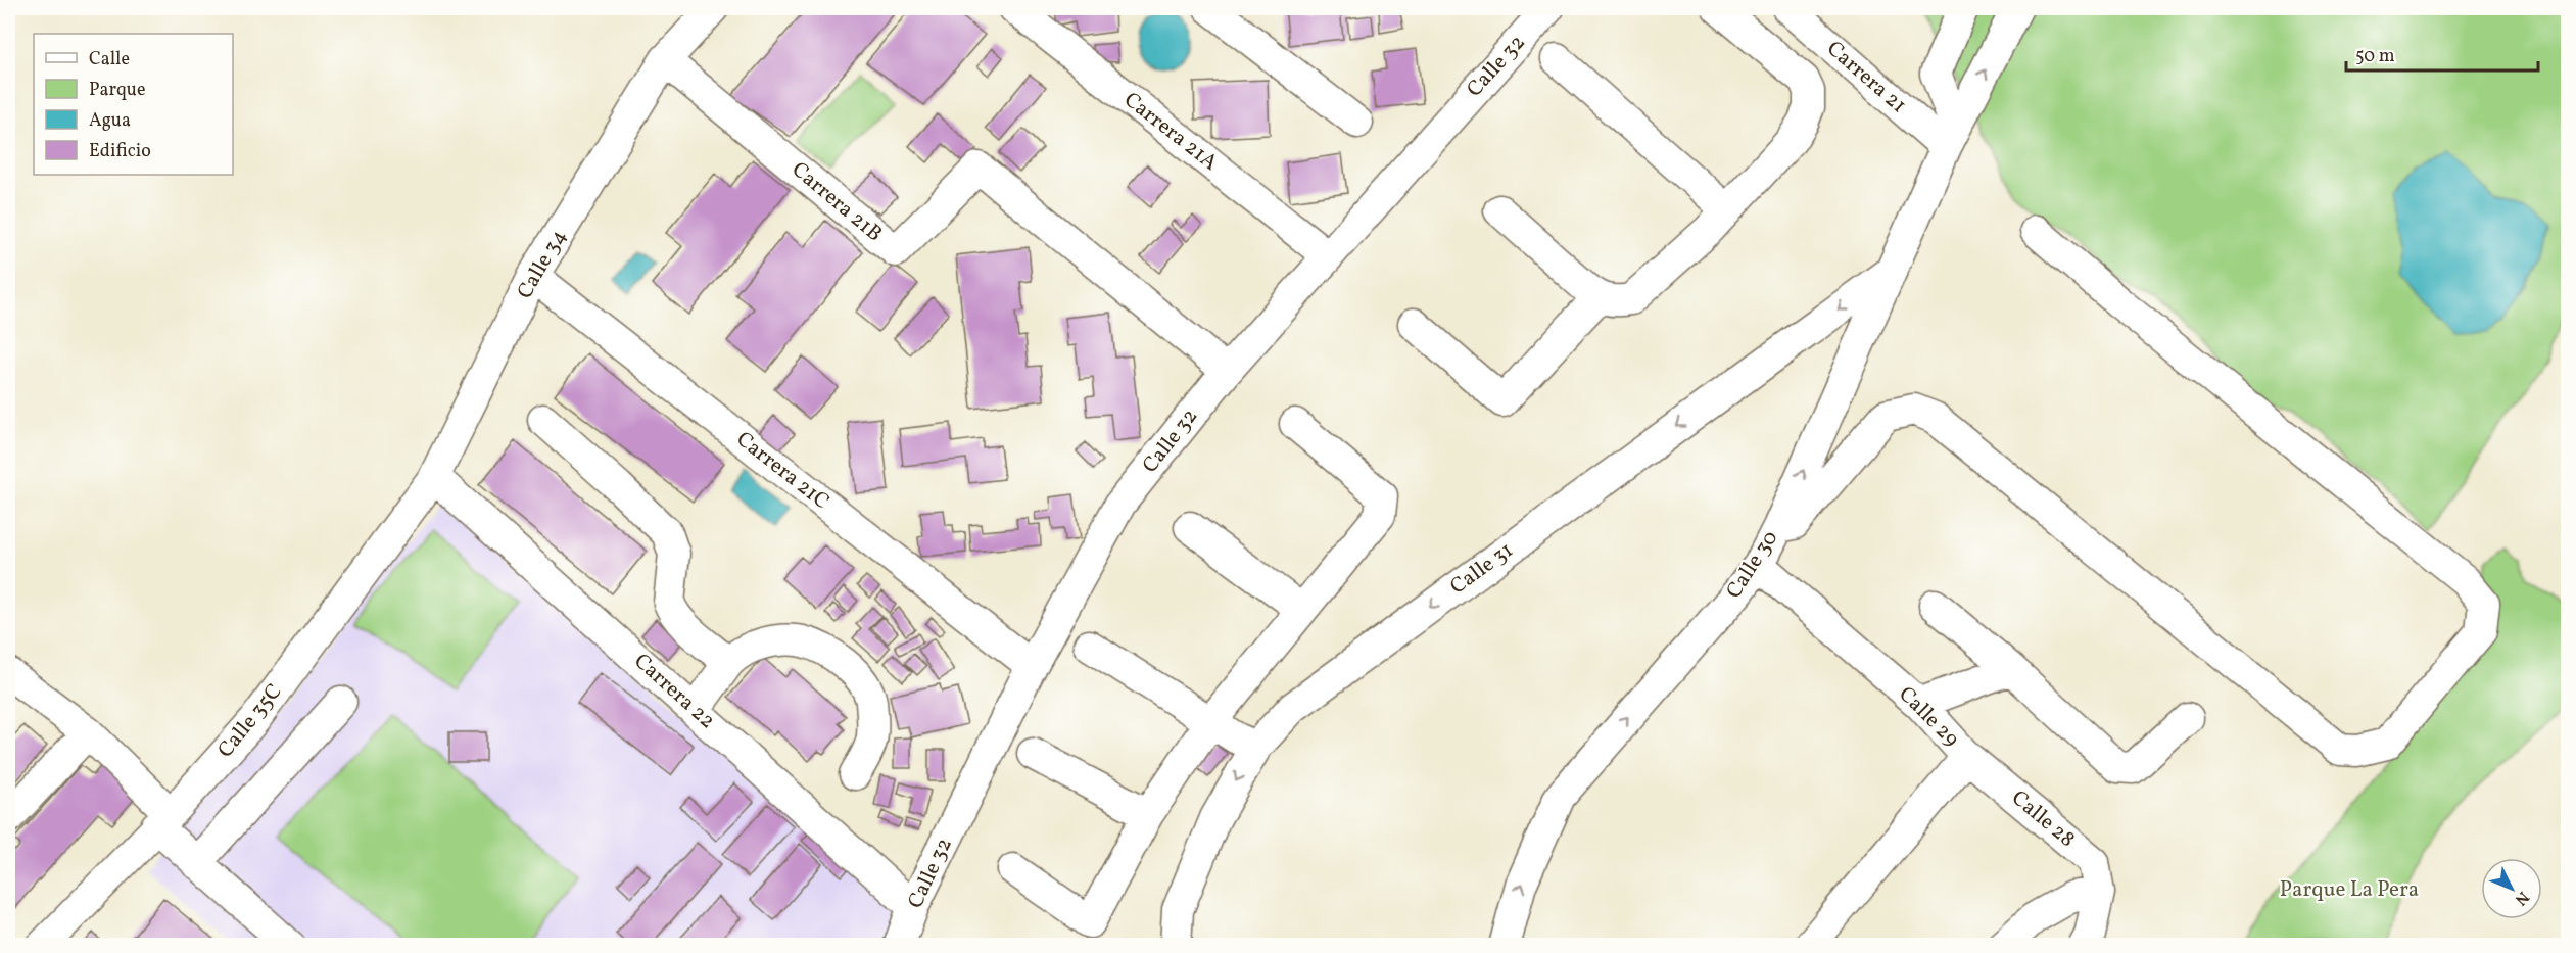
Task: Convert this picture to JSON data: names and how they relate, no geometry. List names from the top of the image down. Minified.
{"streets":{"street":["Calle 32","Carrera 21","Carrera 21A","Carrera 21B","Calle 34","Carrera 21C","Calle 30","Calle 31","Carrera 22","Calle 29","Calle 35C","Calle 28"]},"crossings":[["Calle 32","Carrera 21A"],["Calle 32","Carrera 21B"],["Calle 32","Carrera 21C"],["Calle 32","Carrera 22"],["Carrera 21","Calle 30"],["Carrera 21B","Calle 34"],["Calle 34","Carrera 21C"],["Calle 34","Carrera 22"],["Calle 34","Calle 35C"],["Calle 30","Calle 31"],["Calle 30","Calle 29"],["Carrera 22","Calle 35C"],["Calle 29","Calle 28"]],"one_way":["Calle 30"],"parks":["Parque La Pera"],"legend":["Calle","Parque","Agua","Edificio"],"scale_bar":"50 m","north":"bottom right"}
